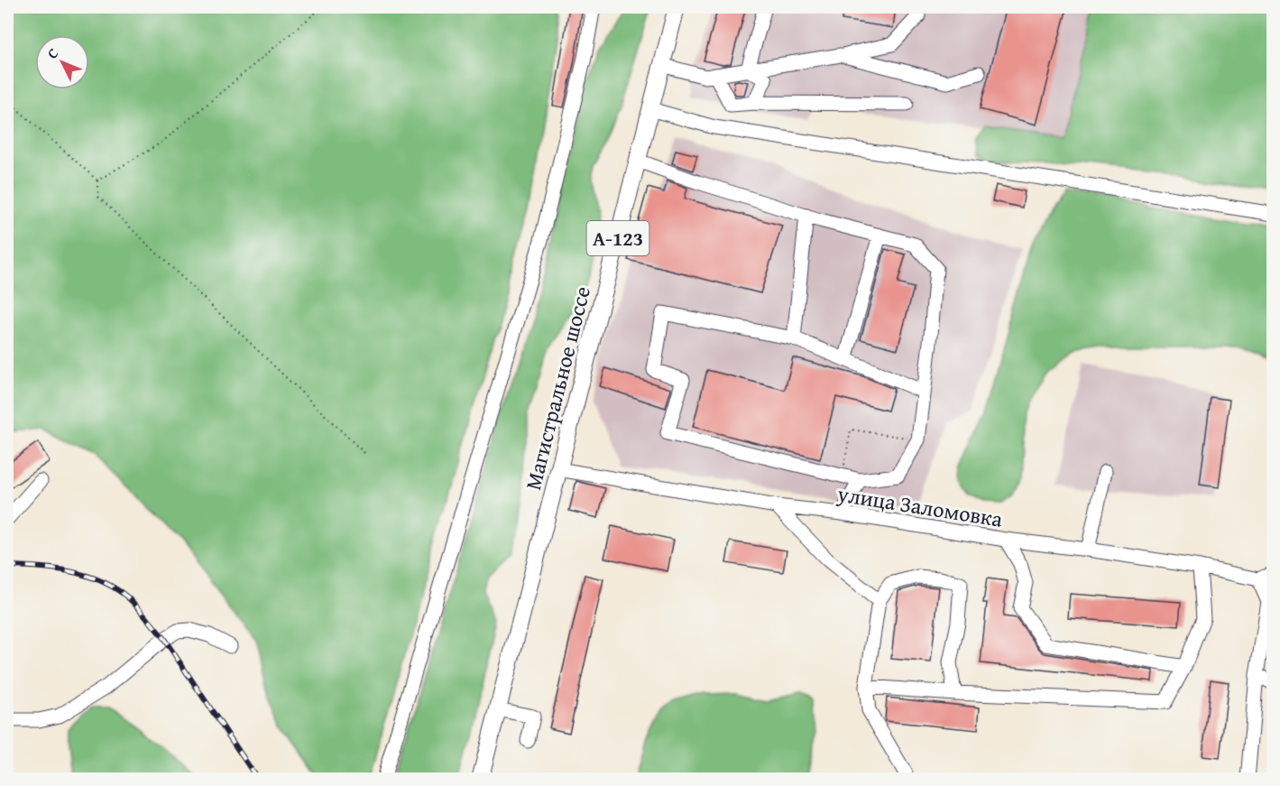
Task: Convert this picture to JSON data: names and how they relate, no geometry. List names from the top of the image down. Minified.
{"streets":{"main road":["А-123","Магистральное шоссе"],"street":["улица Заломовка"]},"crossings":[["Магистральное шоссе","улица Заломовка"]],"north":"top left"}
